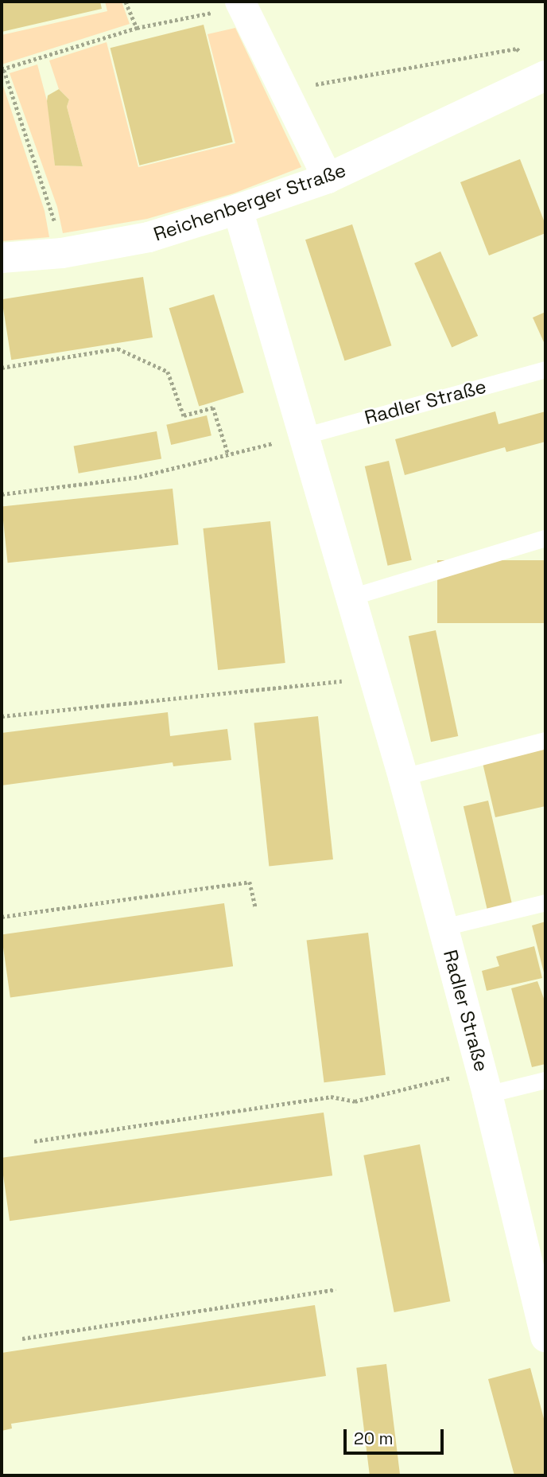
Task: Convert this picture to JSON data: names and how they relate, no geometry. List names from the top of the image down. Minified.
{"streets":{"street":["Reichenberger Straße","Radler Straße"]},"crossings":[["Reichenberger Straße","Radler Straße"]],"scale_bar":"20 m"}
